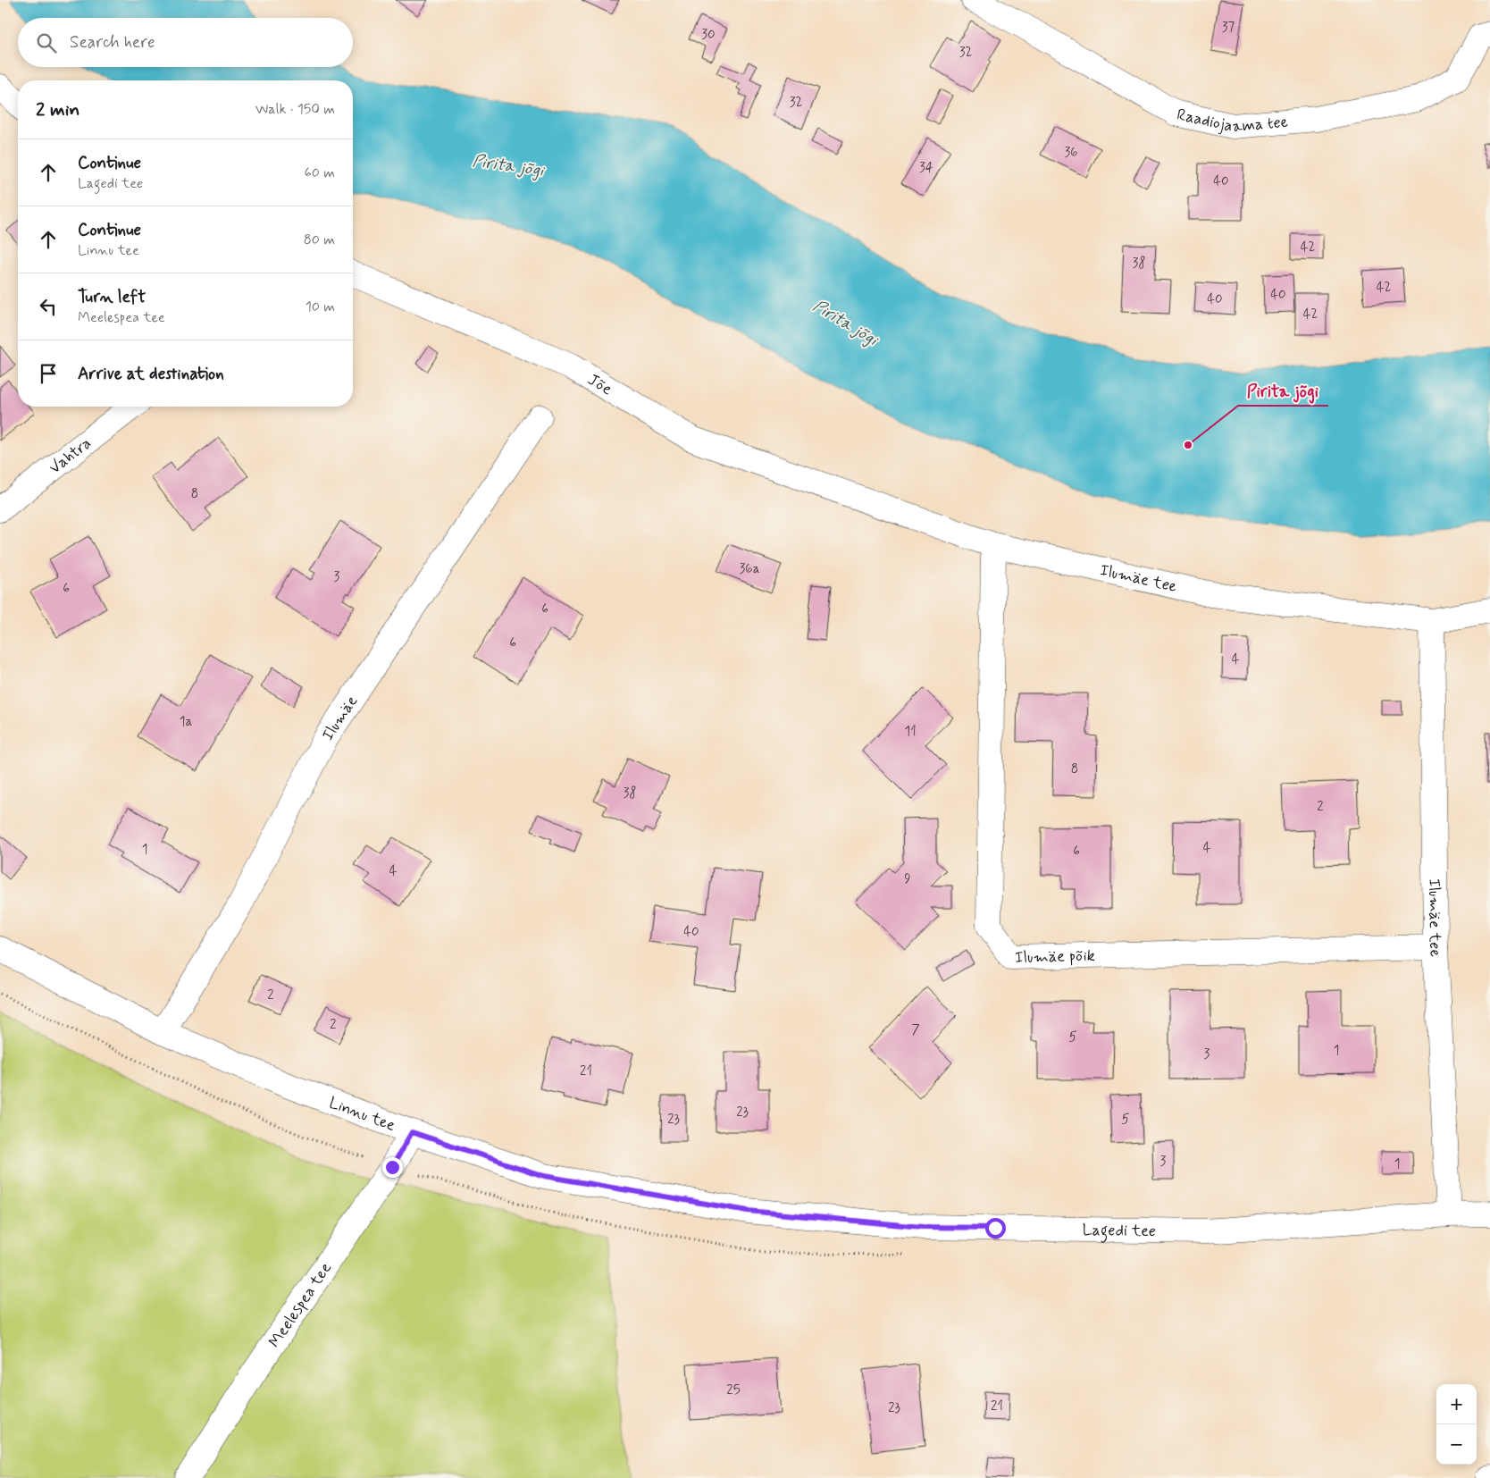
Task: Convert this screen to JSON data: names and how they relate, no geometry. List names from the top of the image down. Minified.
{"streets":{"street":["Raadiojaama tee","Jõe","Vahtra","Ilumäe tee","Ilumäe","Ilumäe põik","Linnu tee","Lagedi tee","Meelespea tee"]},"crossings":[["Jõe","Ilumäe tee"],["Ilumäe tee","Ilumäe põik"],["Ilumäe tee","Lagedi tee"],["Ilumäe","Linnu tee"],["Linnu tee","Lagedi tee"],["Linnu tee","Meelespea tee"]],"water":["Pirita jõgi"],"places":["Pirita jõgi"],"house_numbers":["37","30","32","32","36","34","40","42","38","42","40","40","42","8","36a","3","6","6","6","4","1a","11","8","38","2","4","1","6","4","9","40","2","2","7","5","1","3","21","23","23","5","3","1","25","21","23"],"page":{"search":"Search here","heading":["2 min","Walk · 150 m"],"list":[["Continue","Lagedi tee","60 m"],["Continue","Linnu tee","80 m"],["Turn left","Meelespea tee","10 m"],"Arrive at destination"],"map_buttons":["+","−"]}}
